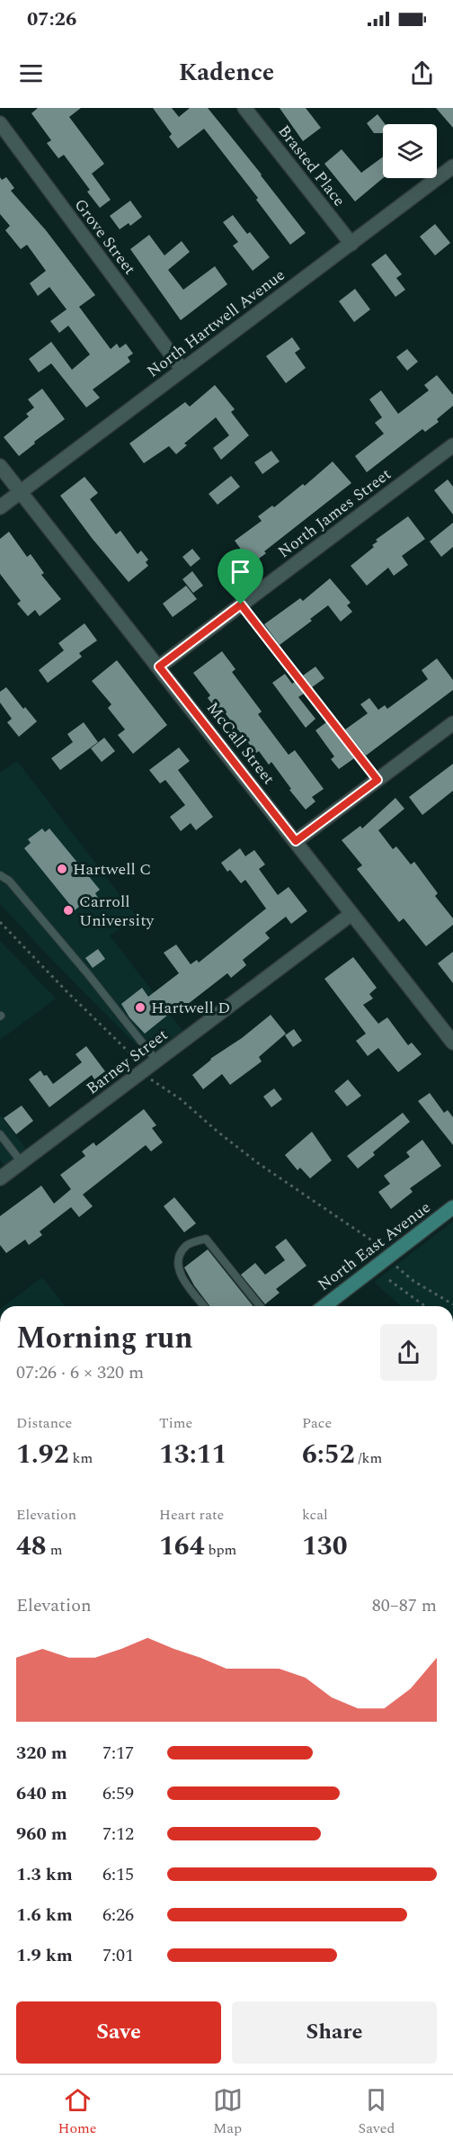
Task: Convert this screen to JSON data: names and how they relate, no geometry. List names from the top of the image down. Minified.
{"streets":{"main road":["North East Avenue"],"street":["Brasted Place","Grove Street","North Hartwell Avenue","North James Street","McCall Street","Barney Street"]},"crossings":[["Brasted Place","North Hartwell Avenue"],["Grove Street","North Hartwell Avenue"],["North Hartwell Avenue","McCall Street"],["North James Street","McCall Street"],["McCall Street","Barney Street"]],"places":["Hartwell C","Carroll University","Hartwell D"],"page":{"status":"07:26","header":"Kadence","heading":["Morning run","07:26 · 6 × 320 m"],"stats":[["Distance","1.92 km"],["Time","13:11"],["Pace","6:52 /km"],["Elevation","48 m"],["Heart rate","164 bpm"],["kcal","130"]],"chart":["Elevation","80–87 m"],"list":[{"name":"320 m","note":"7:17"},{"name":"640 m","note":"6:59"},{"name":"960 m","note":"7:12"},{"name":"1.3 km","note":"6:15"},{"name":"1.6 km","note":"6:26"},{"name":"1.9 km","note":"7:01"}],"buttons":["Save","Share"],"tabs":["Home","Map","Saved"]}}
